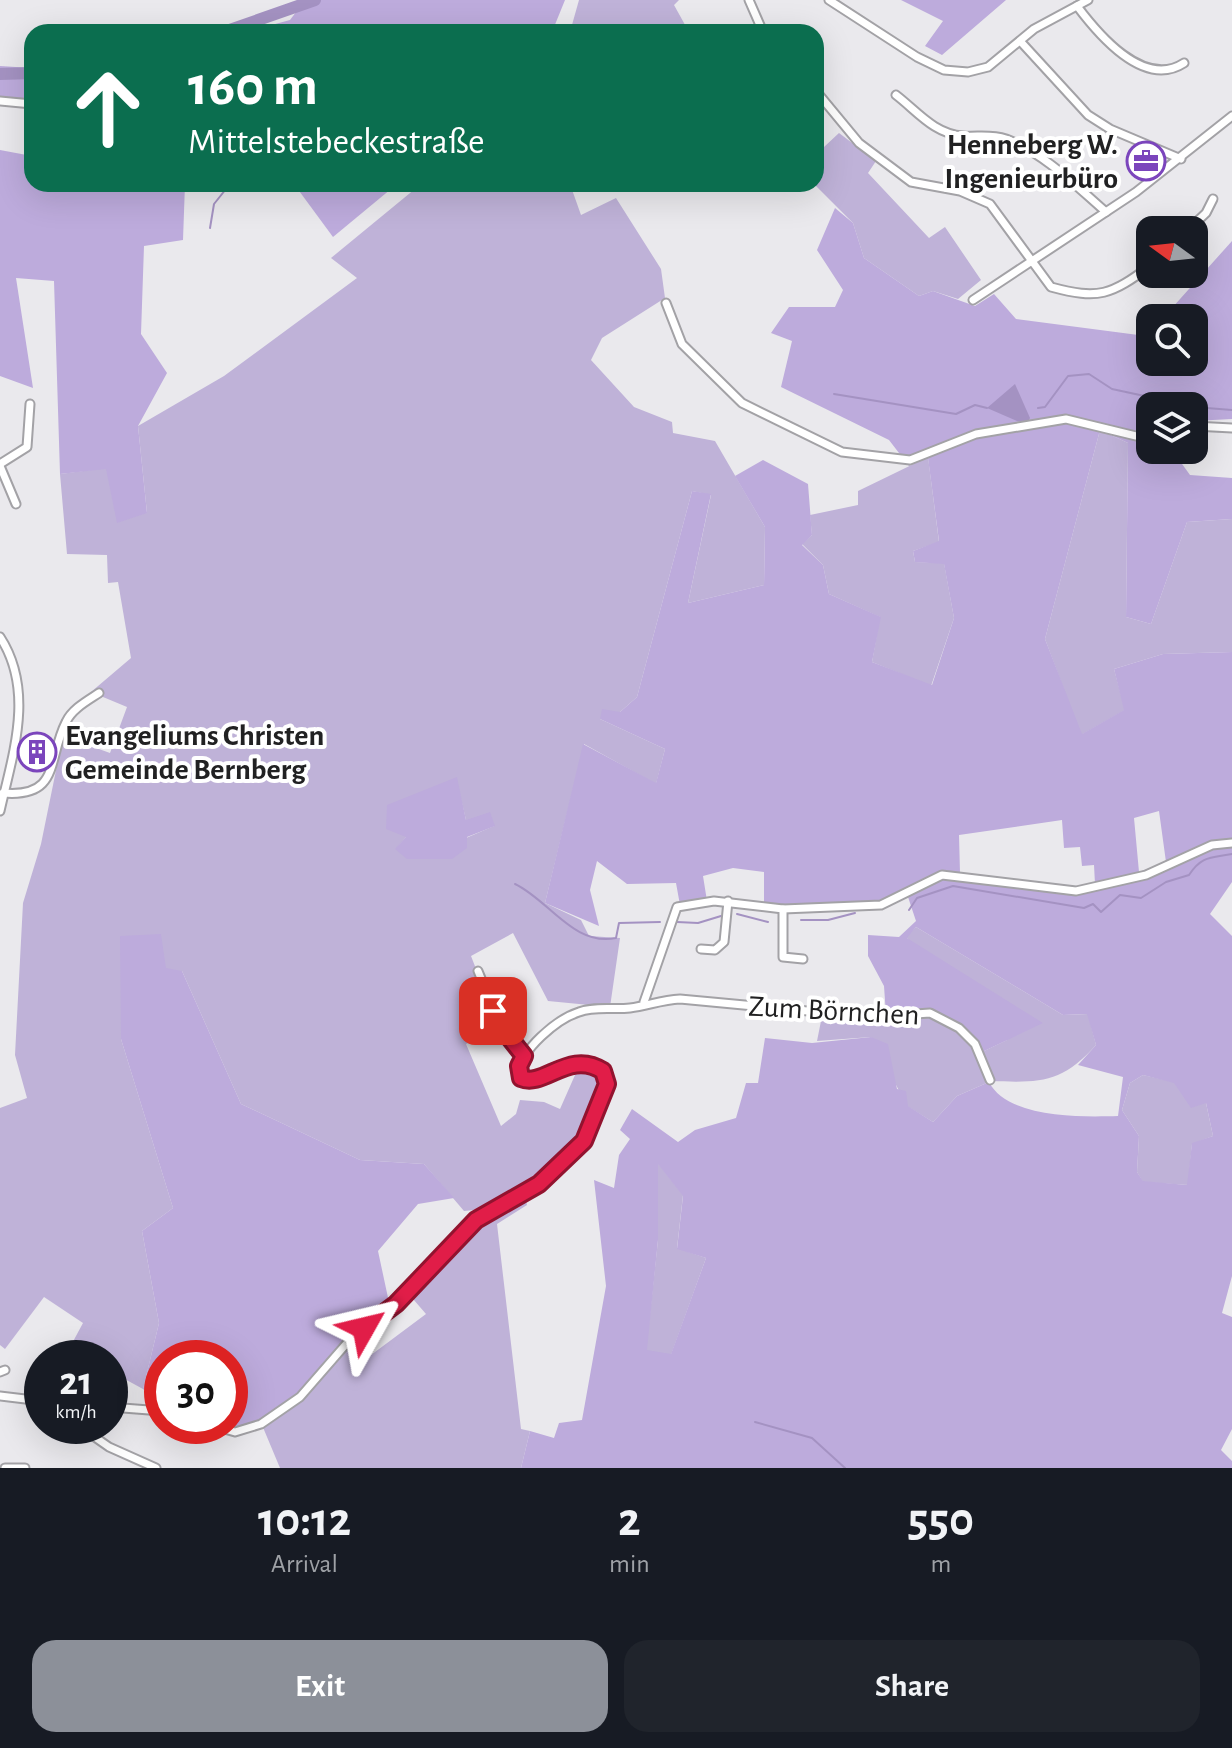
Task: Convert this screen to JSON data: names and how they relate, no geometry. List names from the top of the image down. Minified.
{"streets":{"street":["Zum Börnchen"]},"places":{"office":["Henneberg W. Ingenieurbüro"],"building":["Evangeliums Christen Gemeinde Bernberg"]},"north":"left","page":{"turn":["160 m","Mittelstebeckestraße"],"speed":"21 km/h","limit":"30","eta":["10:12","Arrival","2","min","550","m"],"buttons":["Exit","Share"]}}
